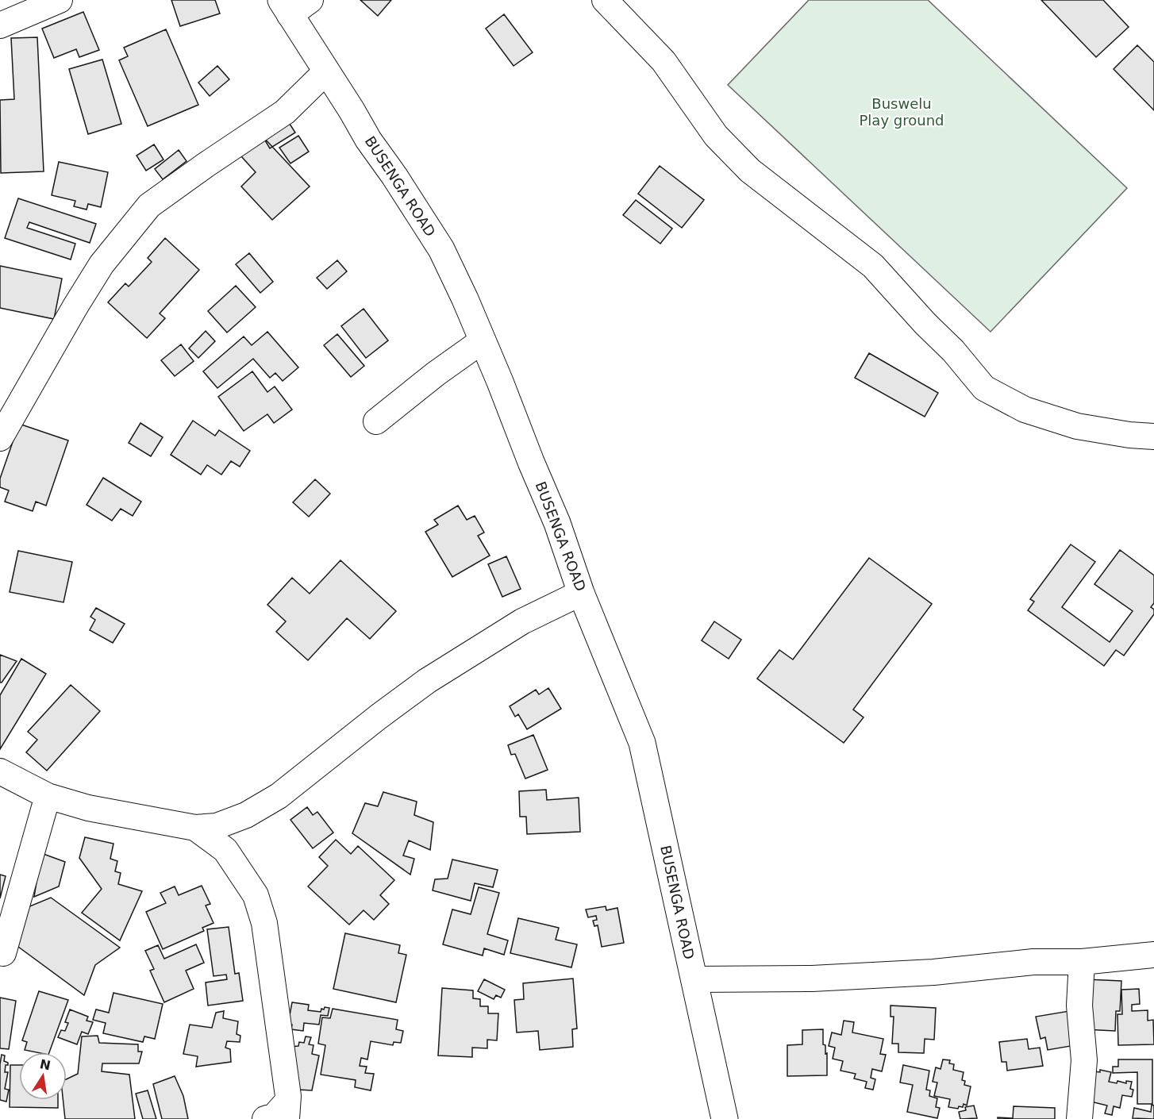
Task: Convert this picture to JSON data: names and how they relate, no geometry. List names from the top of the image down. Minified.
{"streets":{"street":["BUSENGA ROAD"]},"parks":["Buswelu Play ground"],"north":"top"}
